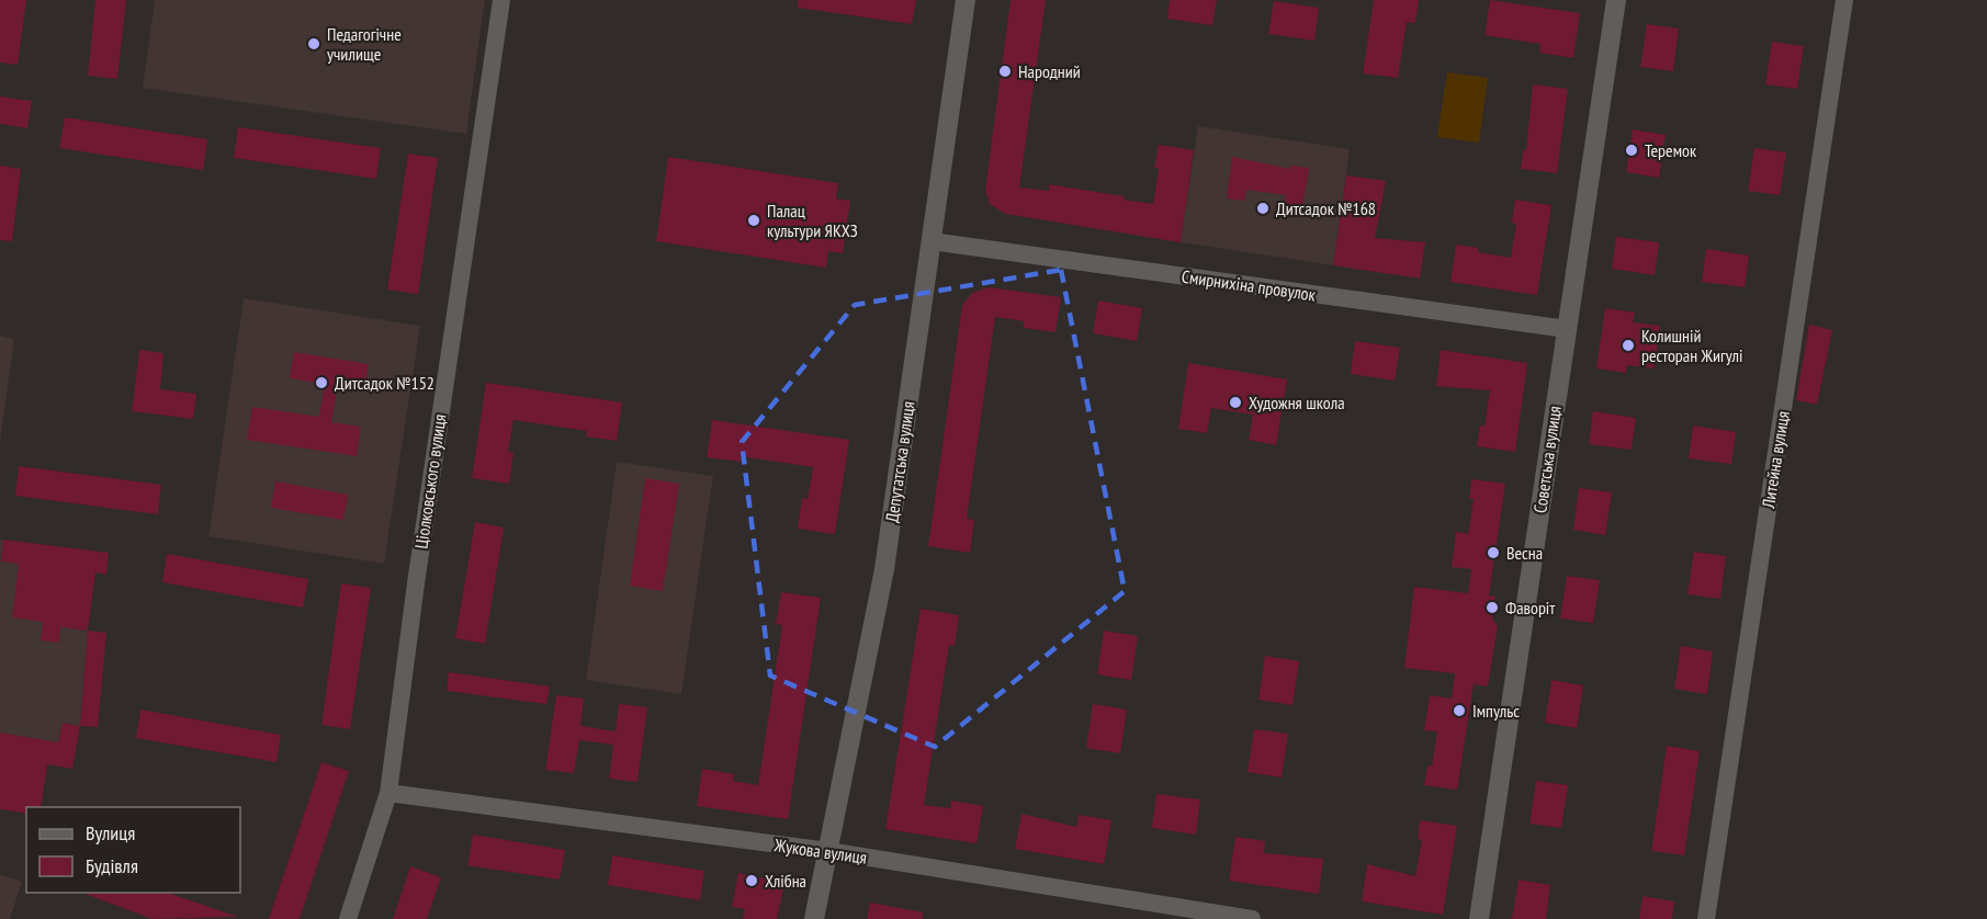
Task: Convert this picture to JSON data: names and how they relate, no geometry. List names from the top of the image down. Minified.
{"streets":{"street":["Смирнихіна провулок","Советська вулиця","Литейна вулиця","Депутатська вулиця","Ціолковського вулиця","Жукова вулиця"]},"crossings":[["Смирнихіна провулок","Советська вулиця"],["Смирнихіна провулок","Депутатська вулиця"],["Депутатська вулиця","Жукова вулиця"],["Ціолковського вулиця","Жукова вулиця"]],"places":["Педагогічне училище","Народний","Теремок","Дитсадок №168","Палац культури ЯКХЗ","Колишній ресторан Жигулі","Дитсадок №152","Художня школа","Весна","Фаворіт","Імпульс","Хлібна"],"legend":["Вулиця","Будівля"]}
